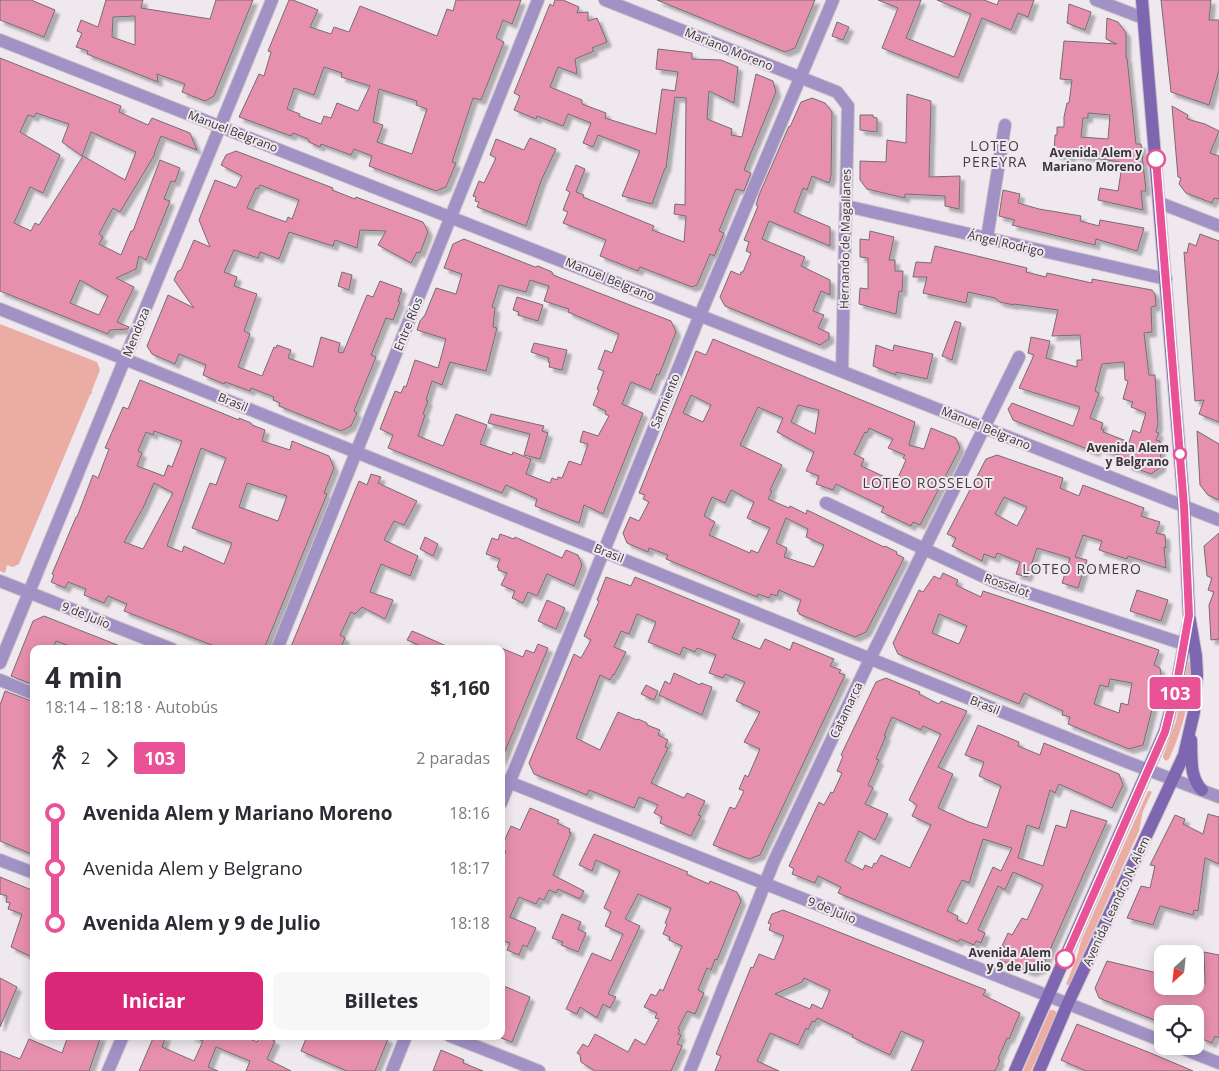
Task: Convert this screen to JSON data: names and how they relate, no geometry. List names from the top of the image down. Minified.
{"streets":{"street":["Mariano Moreno","Manuel Belgrano","Hernando de Magallanes","Ángel Rodrigo","Entre Ríos","Mendoza","Sarmiento","Brasil","Rosselot","9 de Julio","Catamarca","Avenida Leandro N. Alem"]},"crossings":[["Mariano Moreno","Hernando de Magallanes"],["Mariano Moreno","Sarmiento"],["Manuel Belgrano","Hernando de Magallanes"],["Manuel Belgrano","Entre Ríos"],["Manuel Belgrano","Mendoza"],["Manuel Belgrano","Sarmiento"],["Manuel Belgrano","Catamarca"],["Manuel Belgrano","Avenida Leandro N. Alem"],["Hernando de Magallanes","Ángel Rodrigo"],["Ángel Rodrigo","Avenida Leandro N. Alem"],["Entre Ríos","Brasil"],["Mendoza","Brasil"],["Mendoza","9 de Julio"],["Sarmiento","Brasil"],["Sarmiento","9 de Julio"],["Brasil","Catamarca"],["Brasil","Avenida Leandro N. Alem"],["Rosselot","Catamarca"],["Rosselot","Avenida Leandro N. Alem"],["9 de Julio","Catamarca"],["9 de Julio","Avenida Leandro N. Alem"]],"districts":["LOTEO PEREYRA","LOTEO ROSSELOT","LOTEO ROMERO"],"places":["Avenida Alem y Mariano Moreno","Avenida Alem y Belgrano","Avenida Alem y 9 de Julio"],"lines":["bus line 103"],"north":"bottom left","page":{"on_map":"103","heading":["4 min","18:14 – 18:18 · Autobús","$1,160"],"legs":["2","103","2 paradas"],"list":[{"name":"Avenida Alem y Mariano Moreno","value":"18:16"},{"name":"Avenida Alem y Belgrano","value":"18:17"},{"name":"Avenida Alem y 9 de Julio","value":"18:18"}],"buttons":["Iniciar","Billetes"]}}
